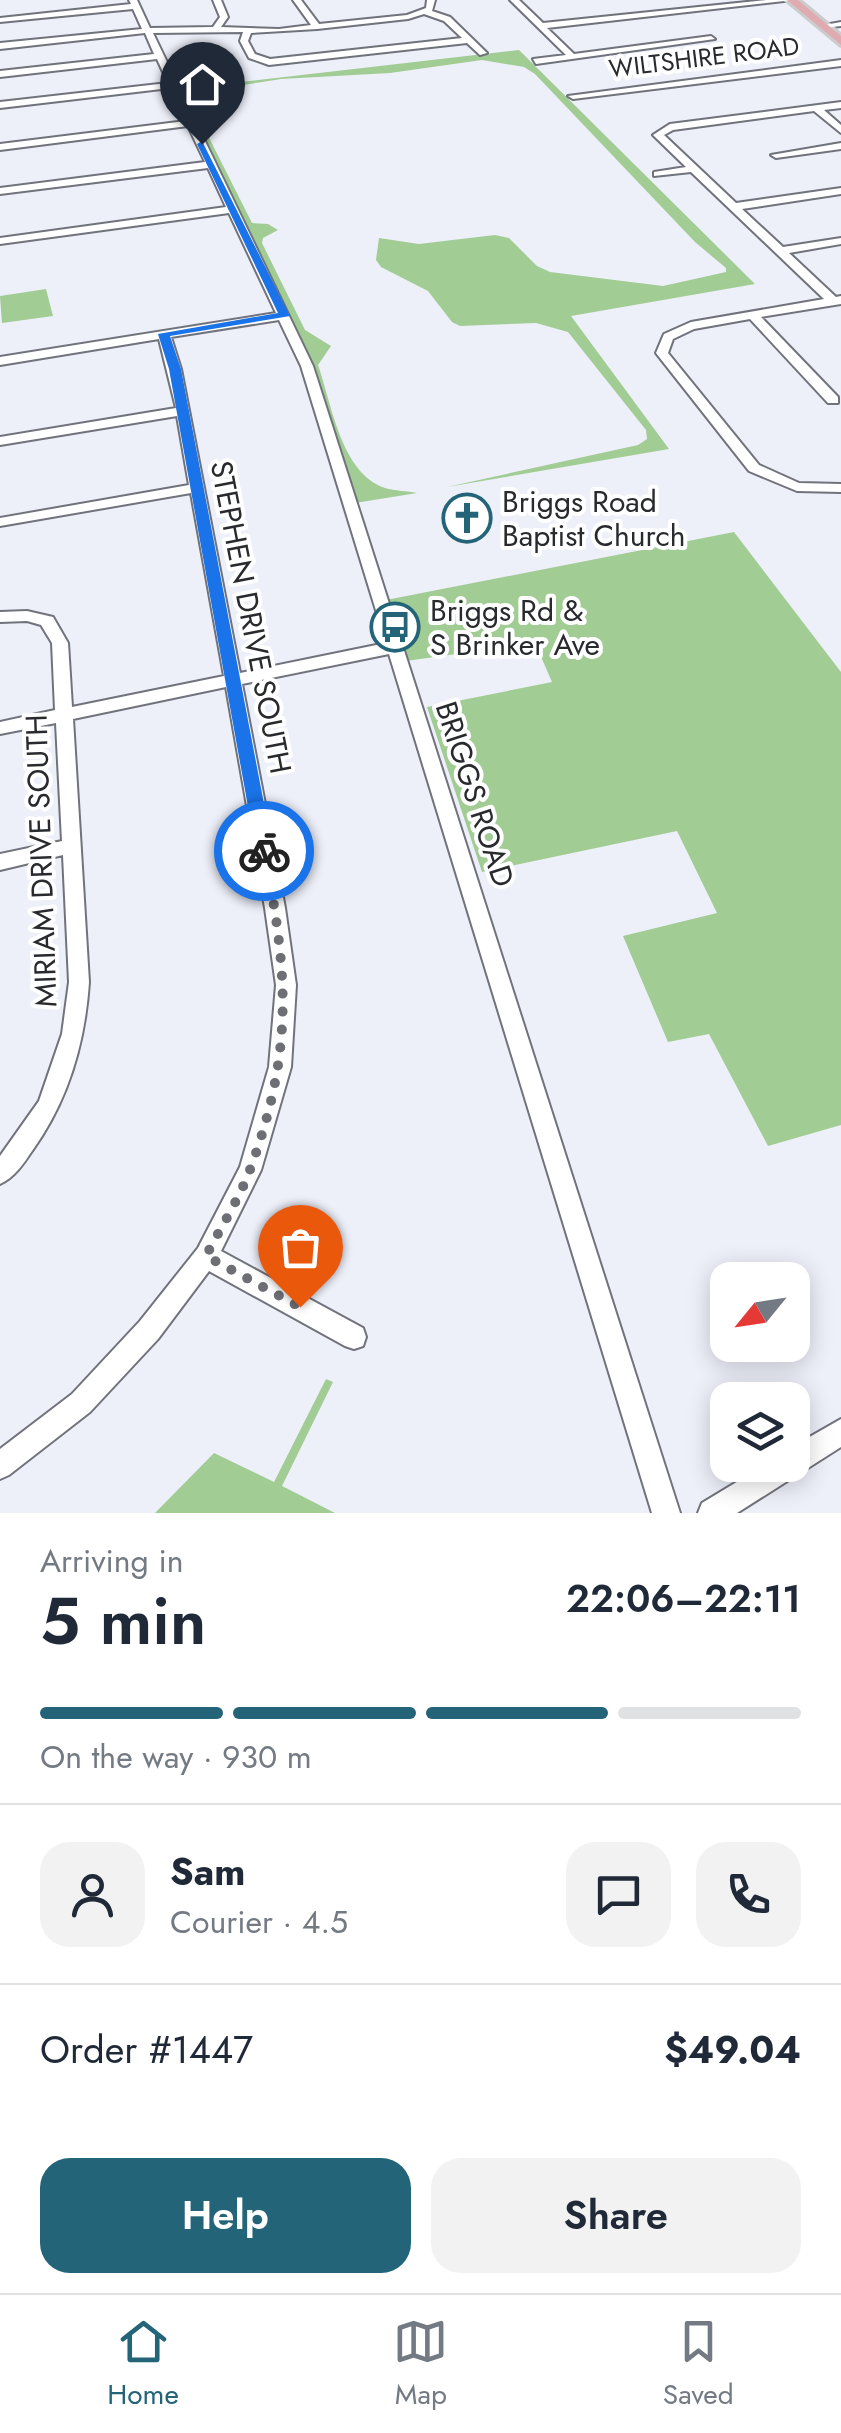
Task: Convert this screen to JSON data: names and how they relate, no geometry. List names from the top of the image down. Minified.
{"streets":{"street":["WILTSHIRE ROAD","STEPHEN DRIVE SOUTH","BRIGGS ROAD","MIRIAM DRIVE SOUTH"]},"places":{"church":["Briggs Road Baptist Church"],"bus stop":["Briggs Rd & S Brinker Ave"]},"north":"bottom left","page":{"heading":["5 min","Arriving in","22:06–22:11"],"panel":["Sam","Courier · 4.5","Order #1447","$49.04"],"bar":"On the way · 930 m","buttons":["Help","Share"],"tabs":["Home","Map","Saved"]}}
